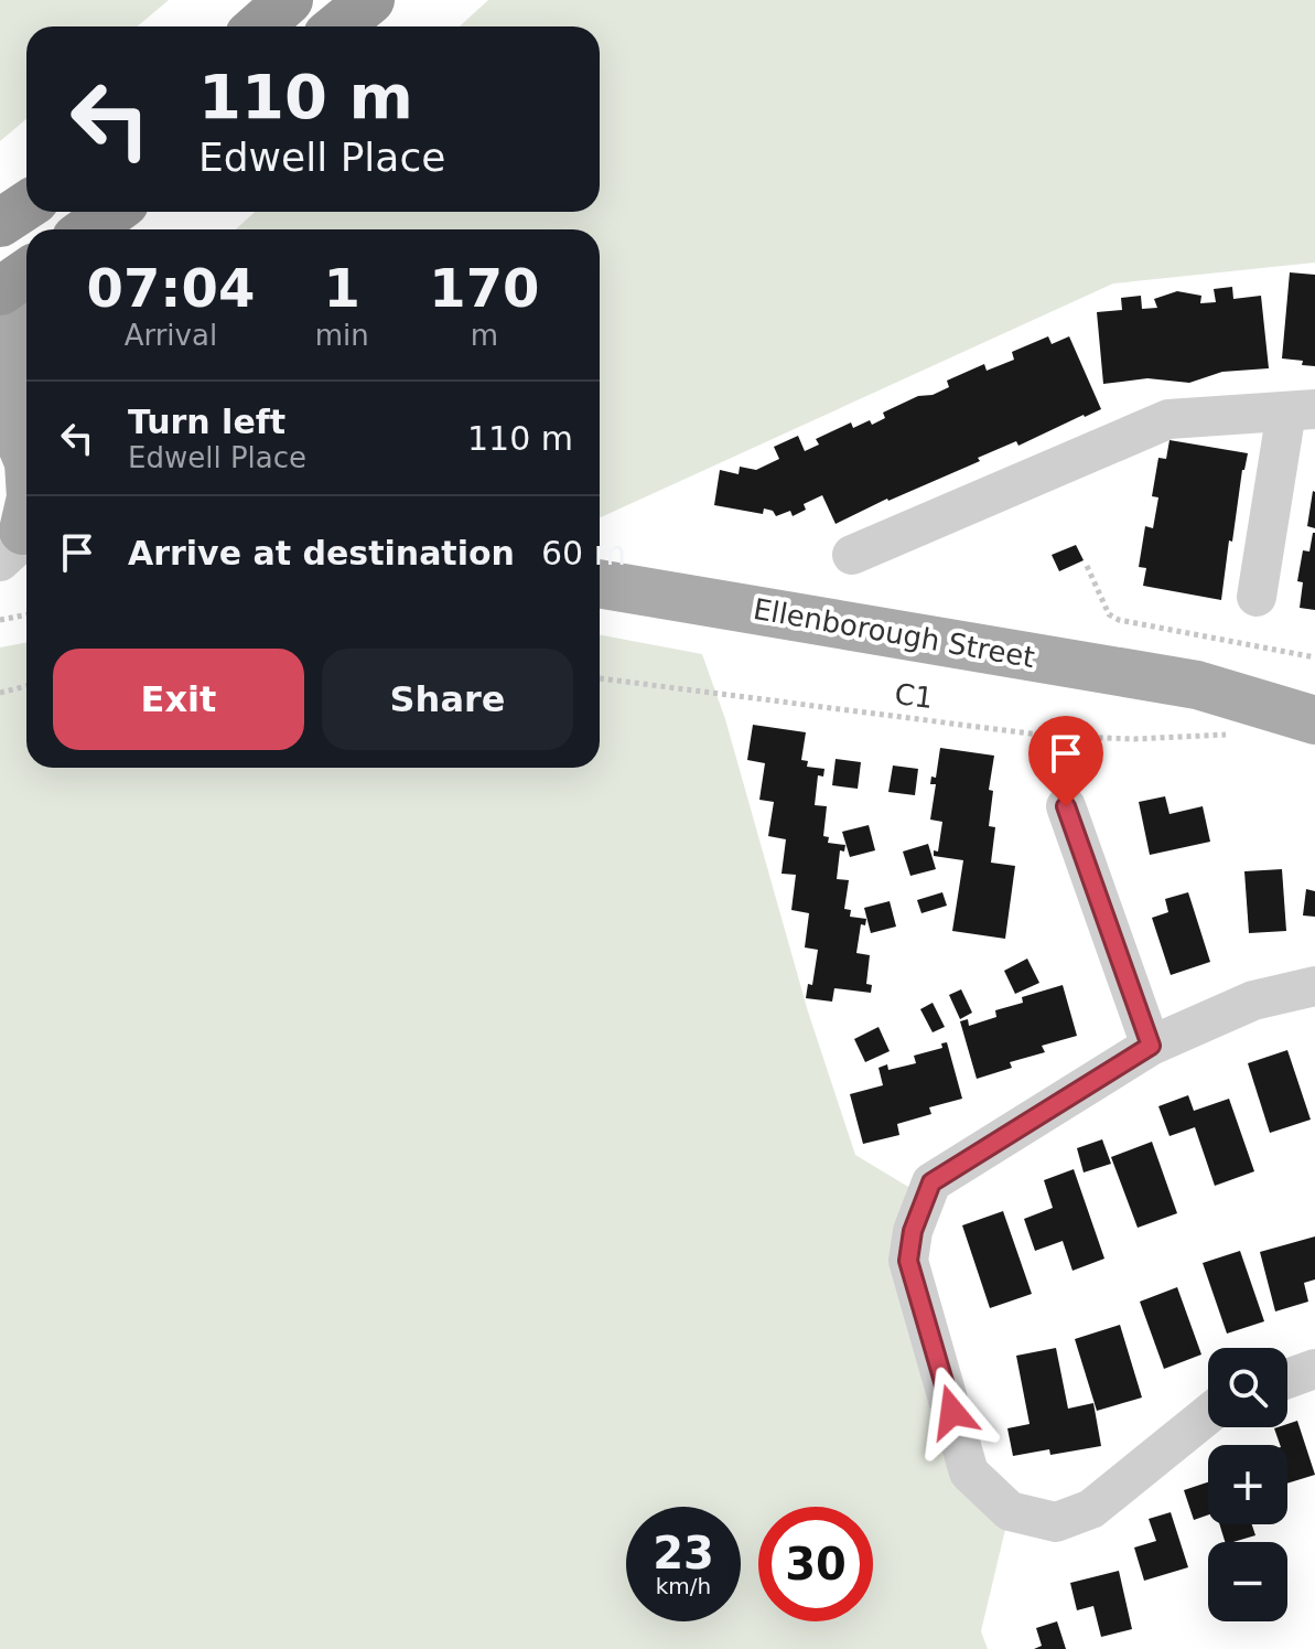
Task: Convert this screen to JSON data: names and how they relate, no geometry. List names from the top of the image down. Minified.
{"streets":{"main road":["Ellenborough Street"],"path":["C1"]},"page":{"turn":["110 m","Edwell Place"],"eta":["07:04","Arrival","1","min","170","m"],"list":[{"name":"Turn left","note":"Edwell Place","value":"110 m"},{"name":"Arrive at destination","value":"60 m"}],"buttons":["Exit","Share"],"map_buttons":["+","−"],"speed":"23 km/h","limit":"30"}}
